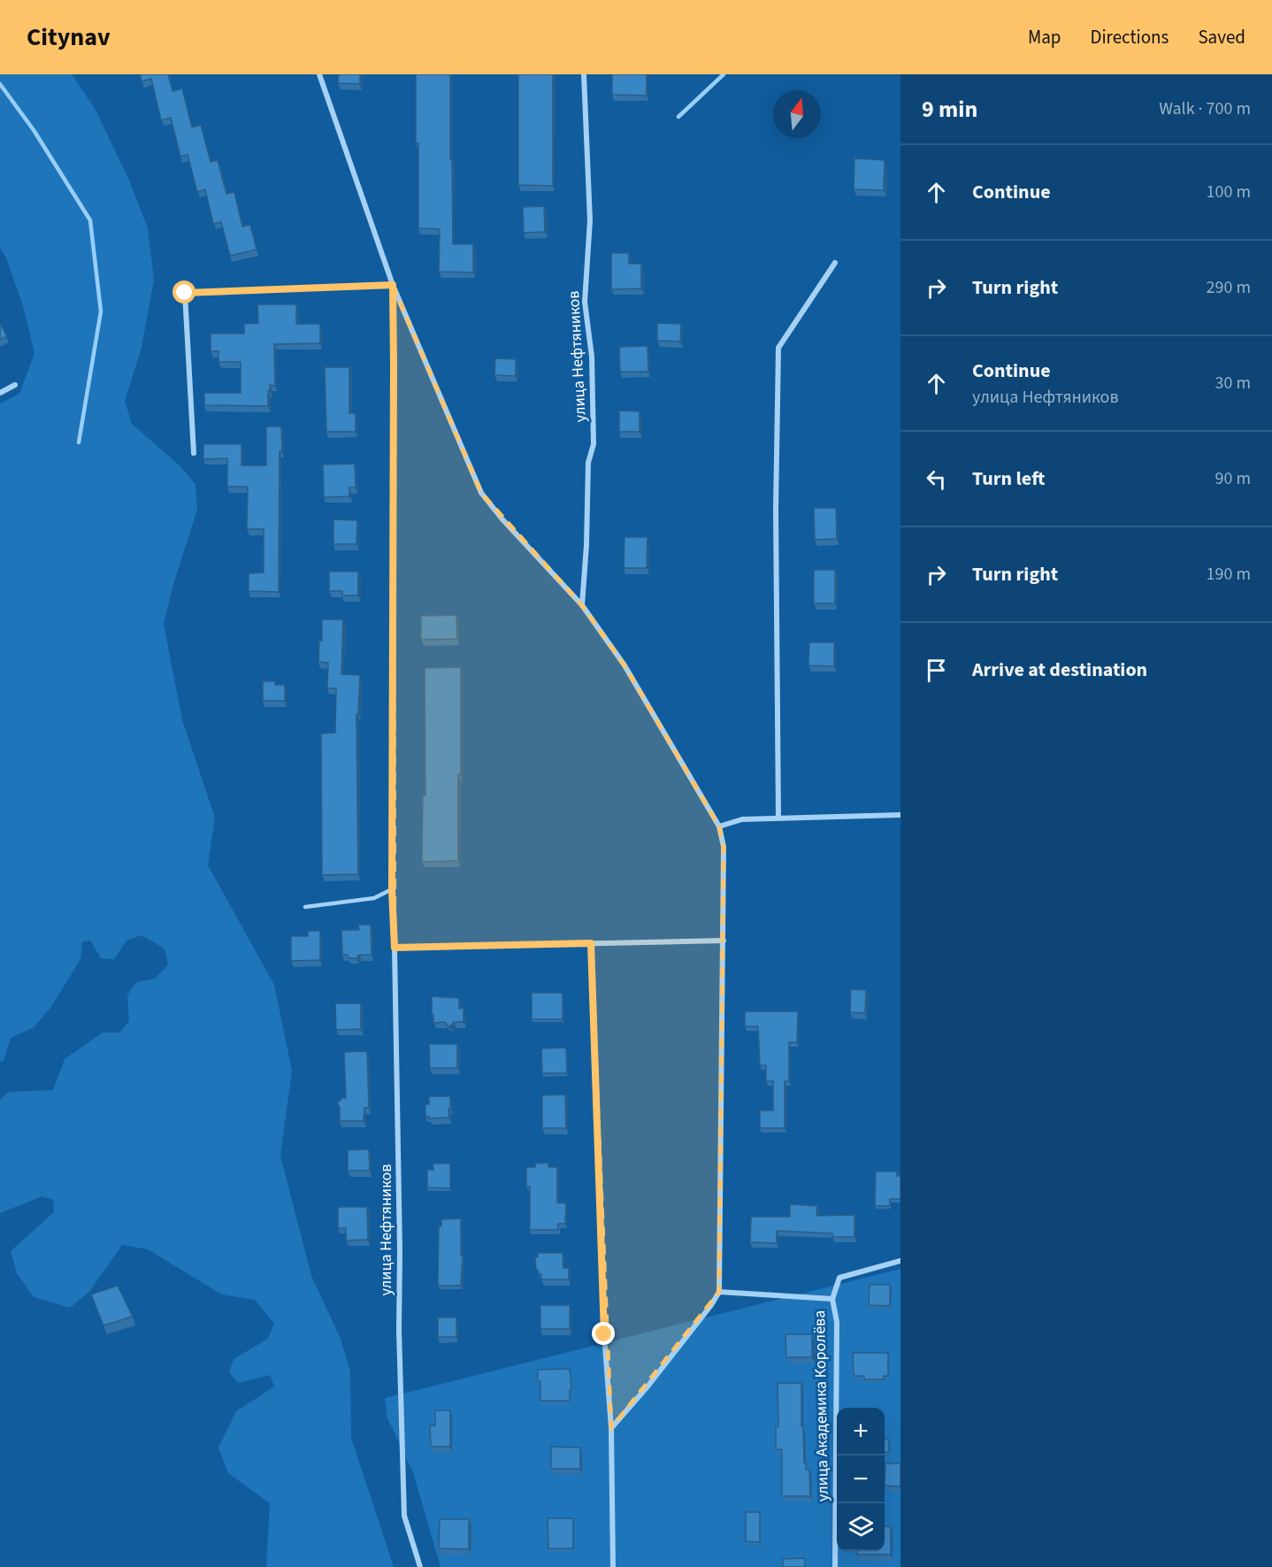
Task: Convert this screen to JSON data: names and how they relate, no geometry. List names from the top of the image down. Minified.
{"streets":{"street":["улица Нефтяников","улица Академика Королёва"]},"north":"top","page":{"header":"Citynav","nav":["Map","Directions","Saved"],"heading":["9 min","Walk · 700 m"],"list":[["Continue","100 m"],["Turn right","290 m"],["Continue","улица Нефтяников","30 m"],["Turn left","90 m"],["Turn right","190 m"],"Arrive at destination"],"map_buttons":["+","−"]}}
